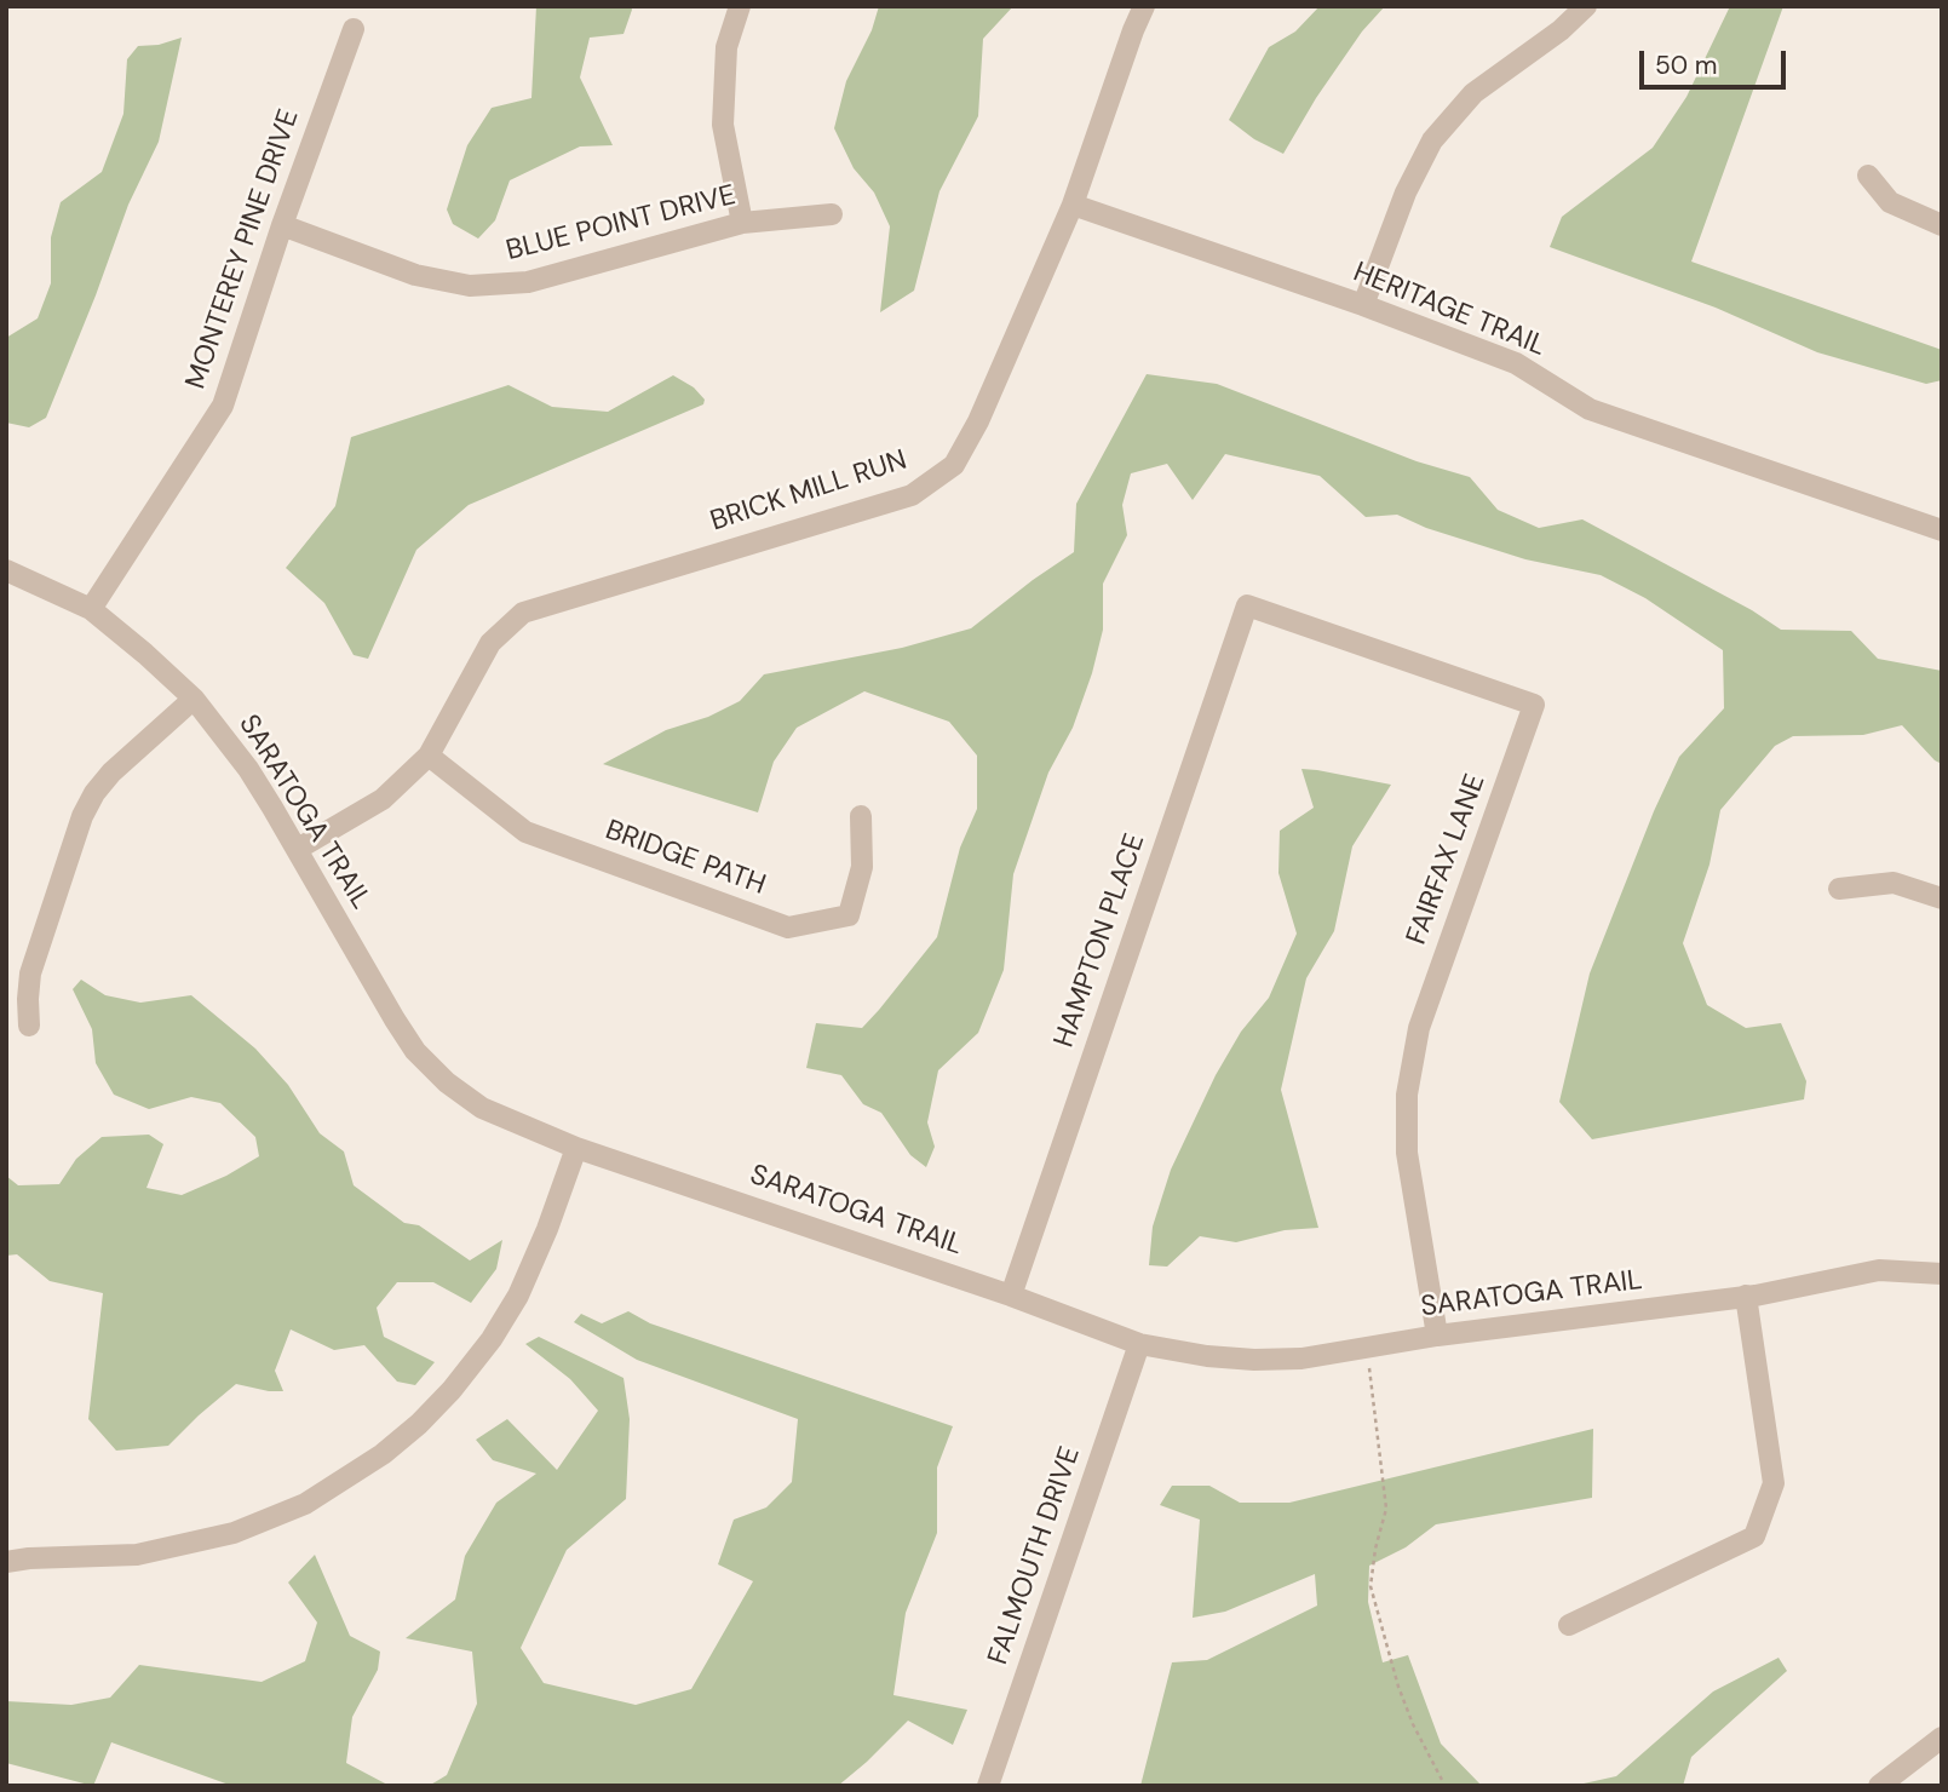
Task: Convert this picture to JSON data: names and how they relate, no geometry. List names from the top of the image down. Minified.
{"streets":{"street":["BLUE POINT DRIVE","MONTEREY PINE DRIVE","HERITAGE TRAIL","BRICK MILL RUN","SARATOGA TRAIL","BRIDGE PATH","FAIRFAX LANE","HAMPTON PLACE","FALMOUTH DRIVE"]},"crossings":[["BLUE POINT DRIVE","MONTEREY PINE DRIVE"],["MONTEREY PINE DRIVE","SARATOGA TRAIL"],["HERITAGE TRAIL","BRICK MILL RUN"],["BRICK MILL RUN","SARATOGA TRAIL"],["BRICK MILL RUN","BRIDGE PATH"],["SARATOGA TRAIL","FAIRFAX LANE"],["SARATOGA TRAIL","HAMPTON PLACE"],["SARATOGA TRAIL","FALMOUTH DRIVE"],["FAIRFAX LANE","HAMPTON PLACE"]],"scale_bar":"50 m"}
